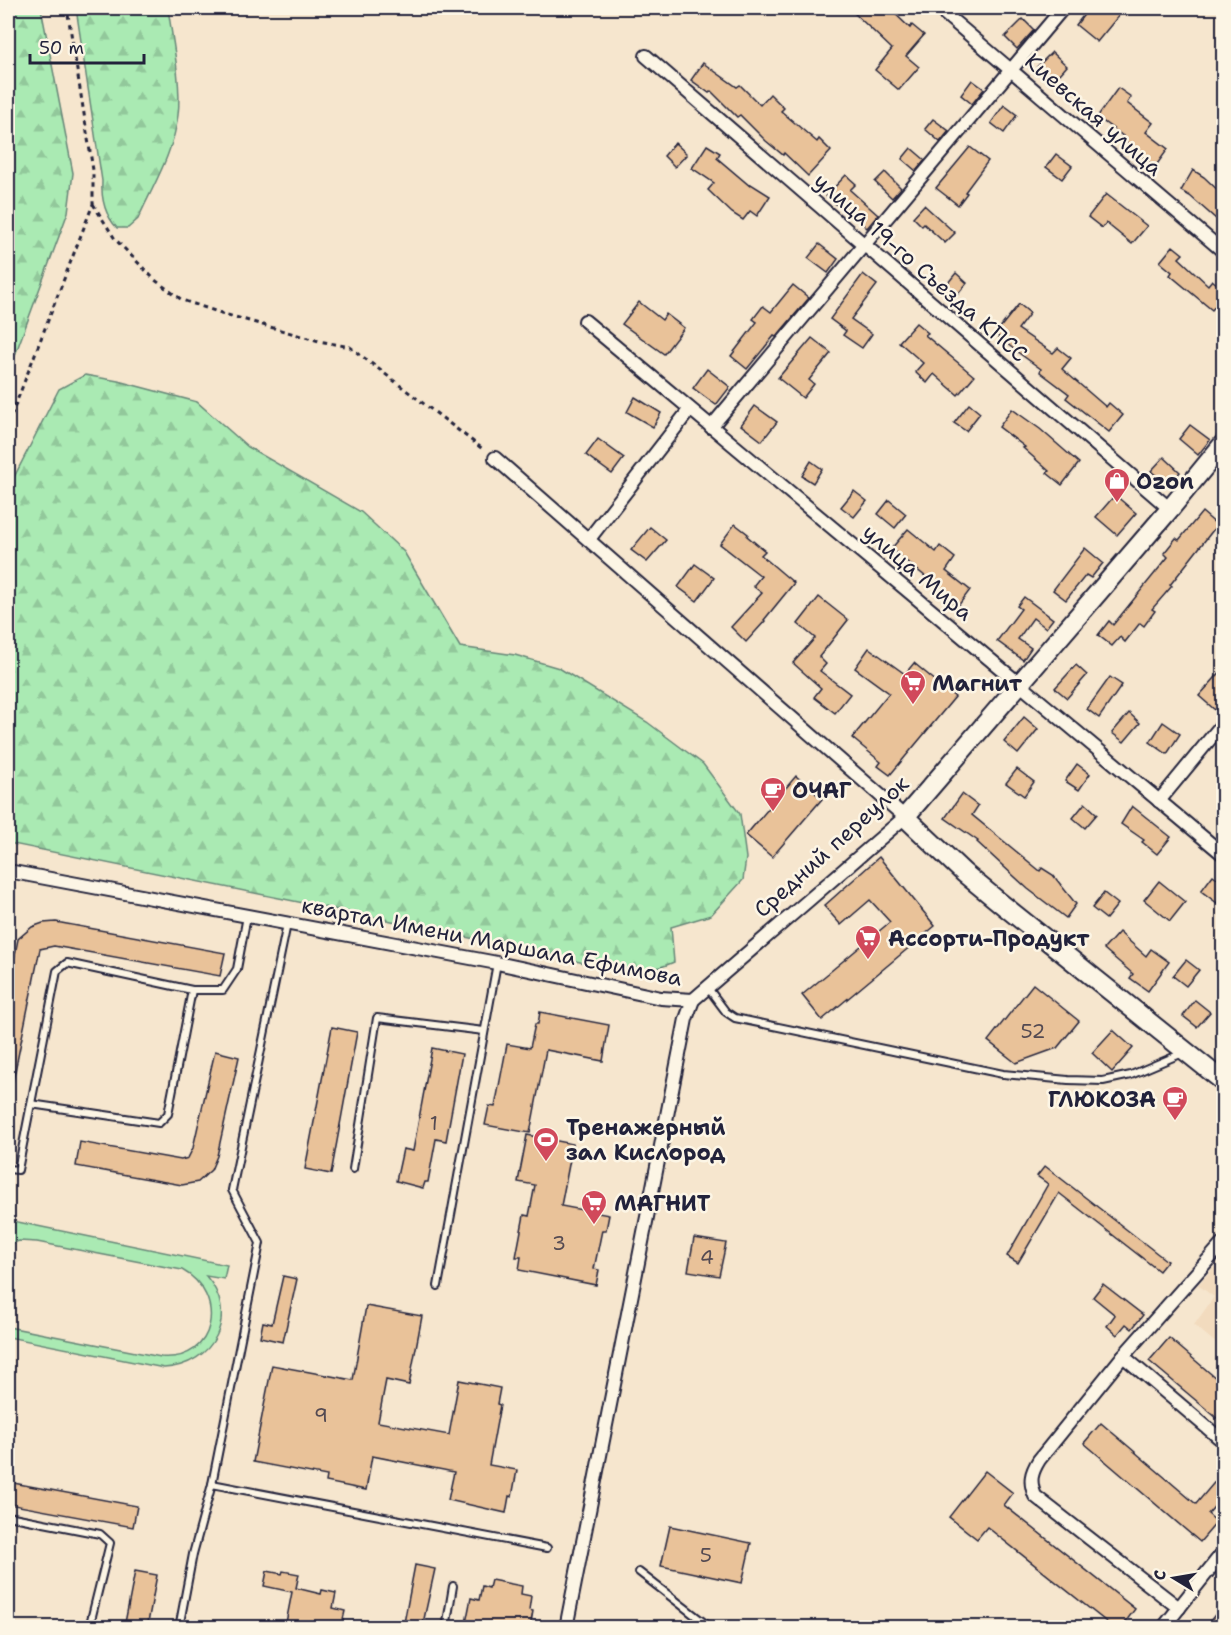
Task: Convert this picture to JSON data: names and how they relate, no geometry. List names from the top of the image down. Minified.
{"streets":{"street":["Киевская улица","улица 19-го Съезда КПСС","улица Мира","Средний переулок","квартал Имени Маршала Ефимова"]},"crossings":[["улица 19-го Съезда КПСС","Средний переулок"],["улица Мира","Средний переулок"],["Средний переулок","квартал Имени Маршала Ефимова"]],"places":{"shop":["Ozon"],"supermarket":["Магнит","Ассорти-Продукт","МАГНИТ"],"cafe":["ОЧАГ","ГЛЮКОЗА"],"sports":["Тренажерный зал Кислород"]},"house_numbers":["52","1","3","4","9","5"],"scale_bar":"50 m","north":"left"}
